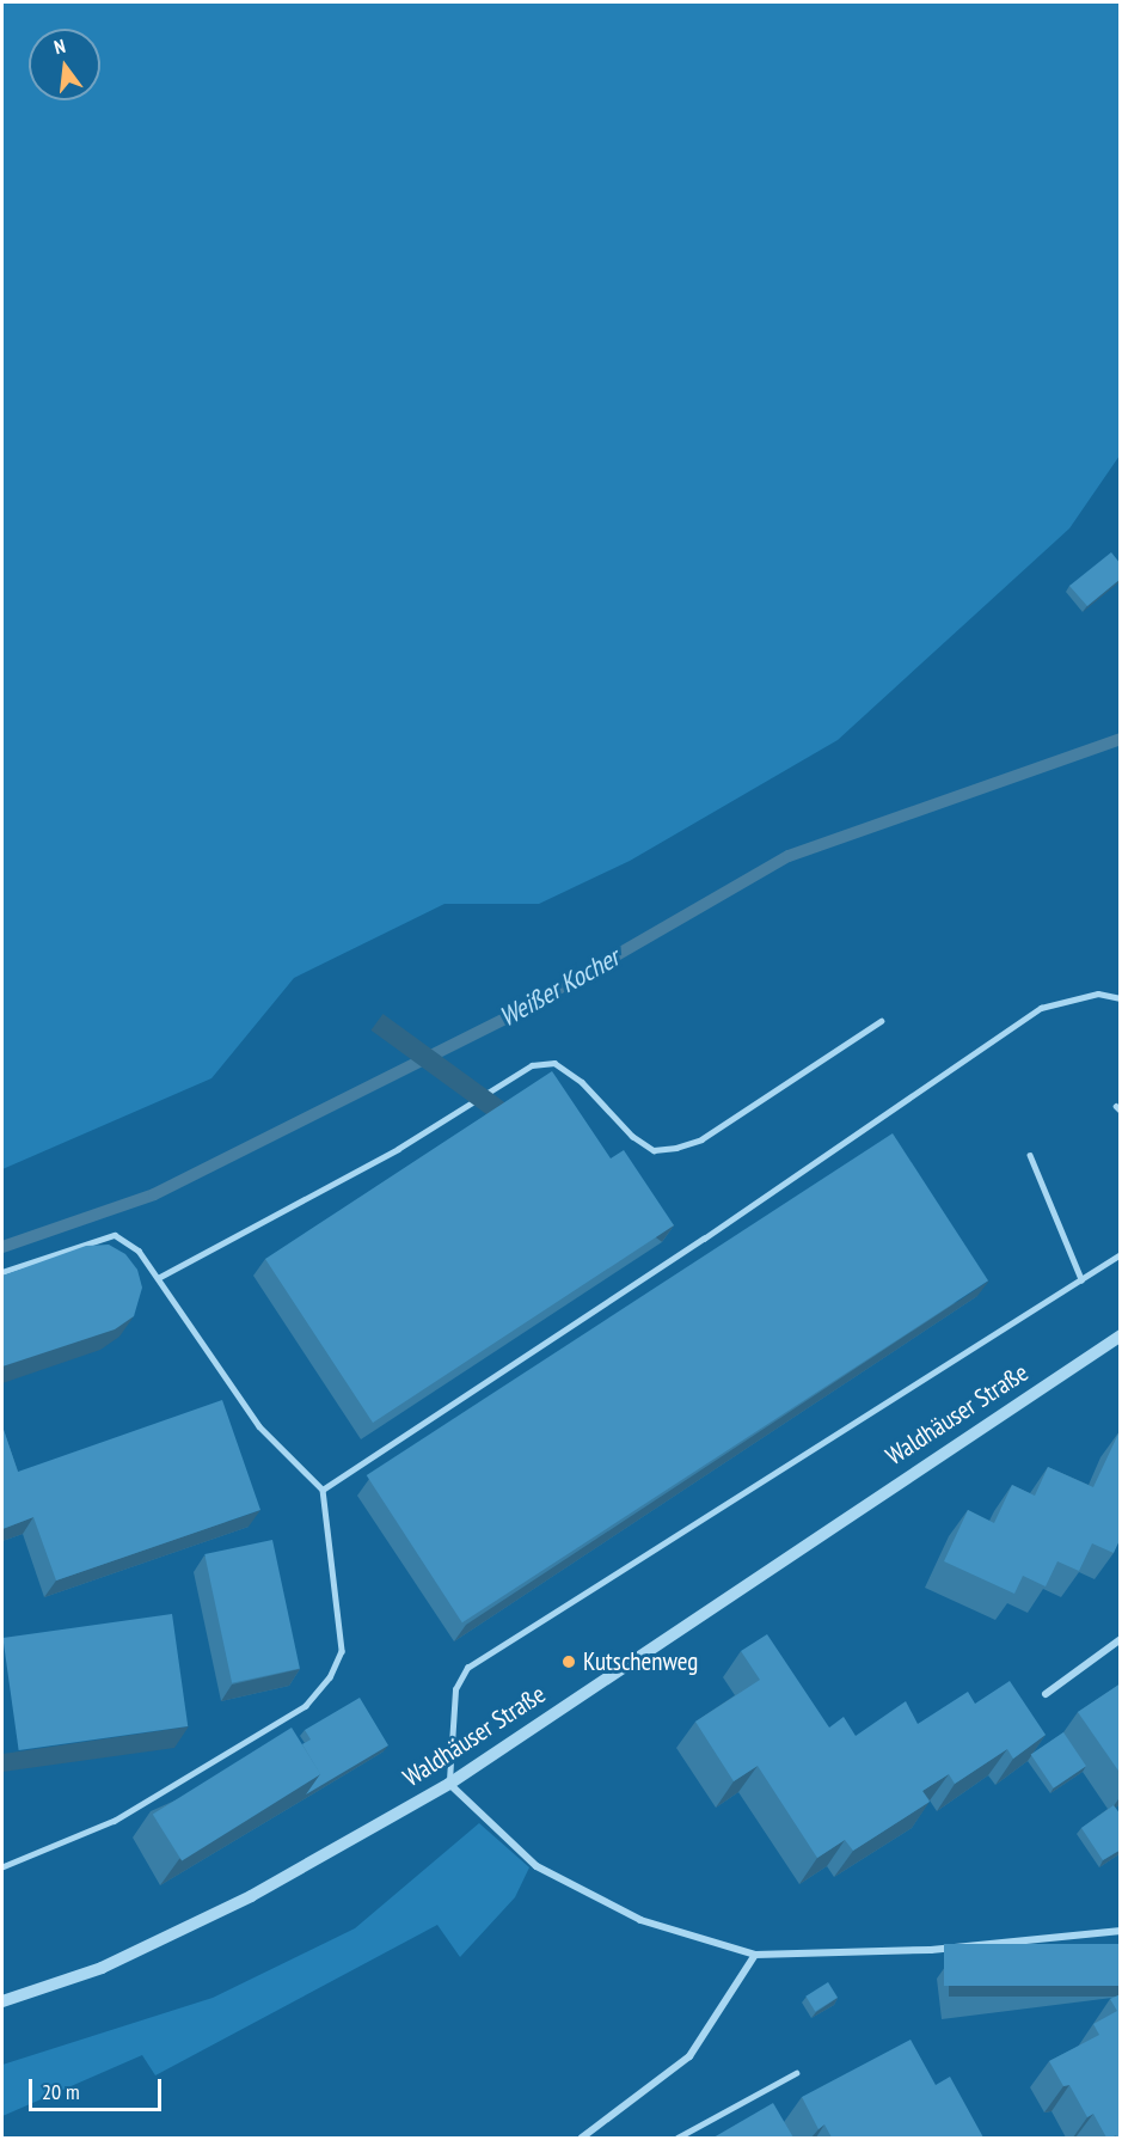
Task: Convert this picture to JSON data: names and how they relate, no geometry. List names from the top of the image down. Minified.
{"streets":{"street":["Waldhäuser Straße"]},"water":["Weißer Kocher"],"places":["Kutschenweg"],"scale_bar":"20 m","north":"top"}
